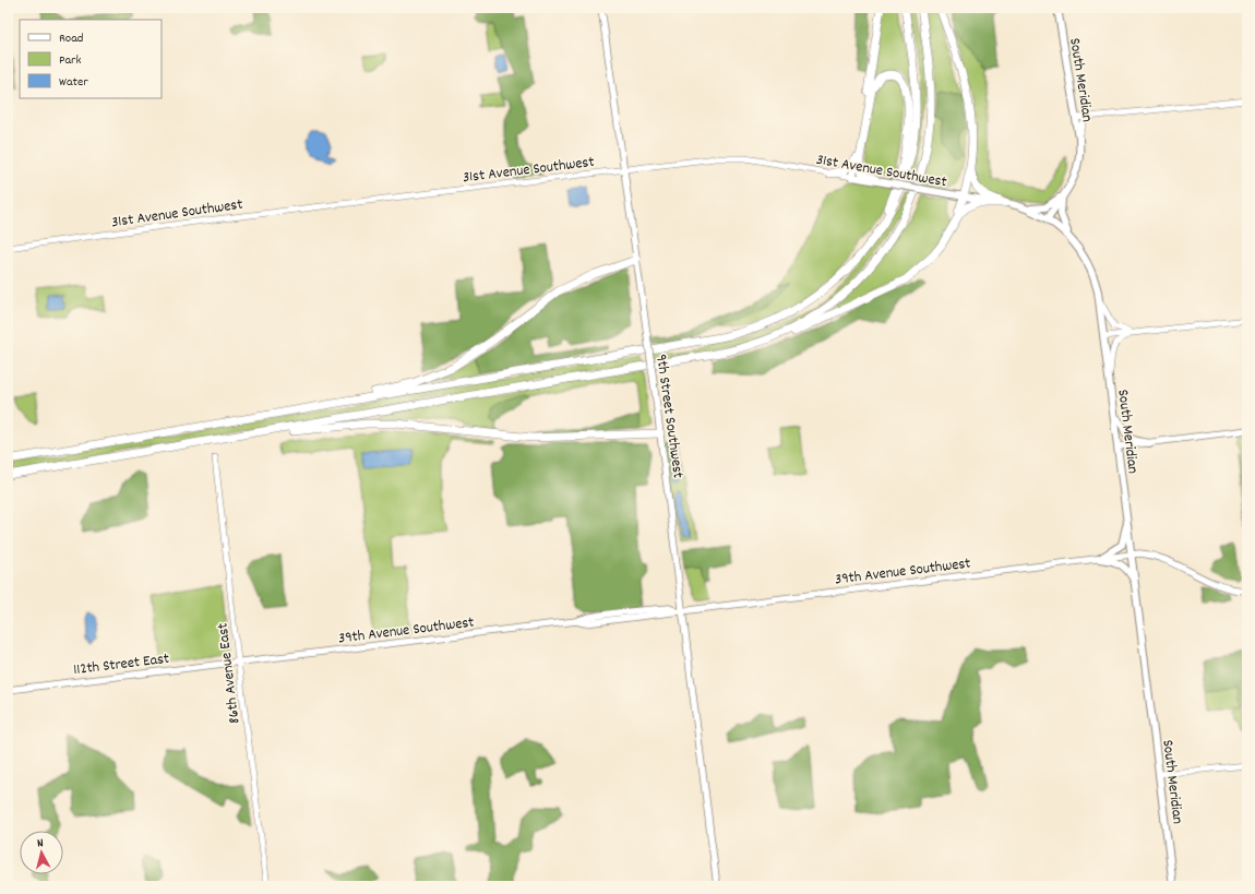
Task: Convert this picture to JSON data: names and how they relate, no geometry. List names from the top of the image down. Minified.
{"streets":{"main road":["South Meridian","31st Avenue Southwest","9th Street Southwest","39th Avenue Southwest","112th Street East"],"street":["86th Avenue East"]},"crossings":[["South Meridian","31st Avenue Southwest"],["South Meridian","39th Avenue Southwest"],["31st Avenue Southwest","9th Street Southwest"],["9th Street Southwest","39th Avenue Southwest"],["39th Avenue Southwest","112th Street East"],["39th Avenue Southwest","86th Avenue East"],["112th Street East","86th Avenue East"]],"legend":["Road","Park","Water"],"north":"top"}
